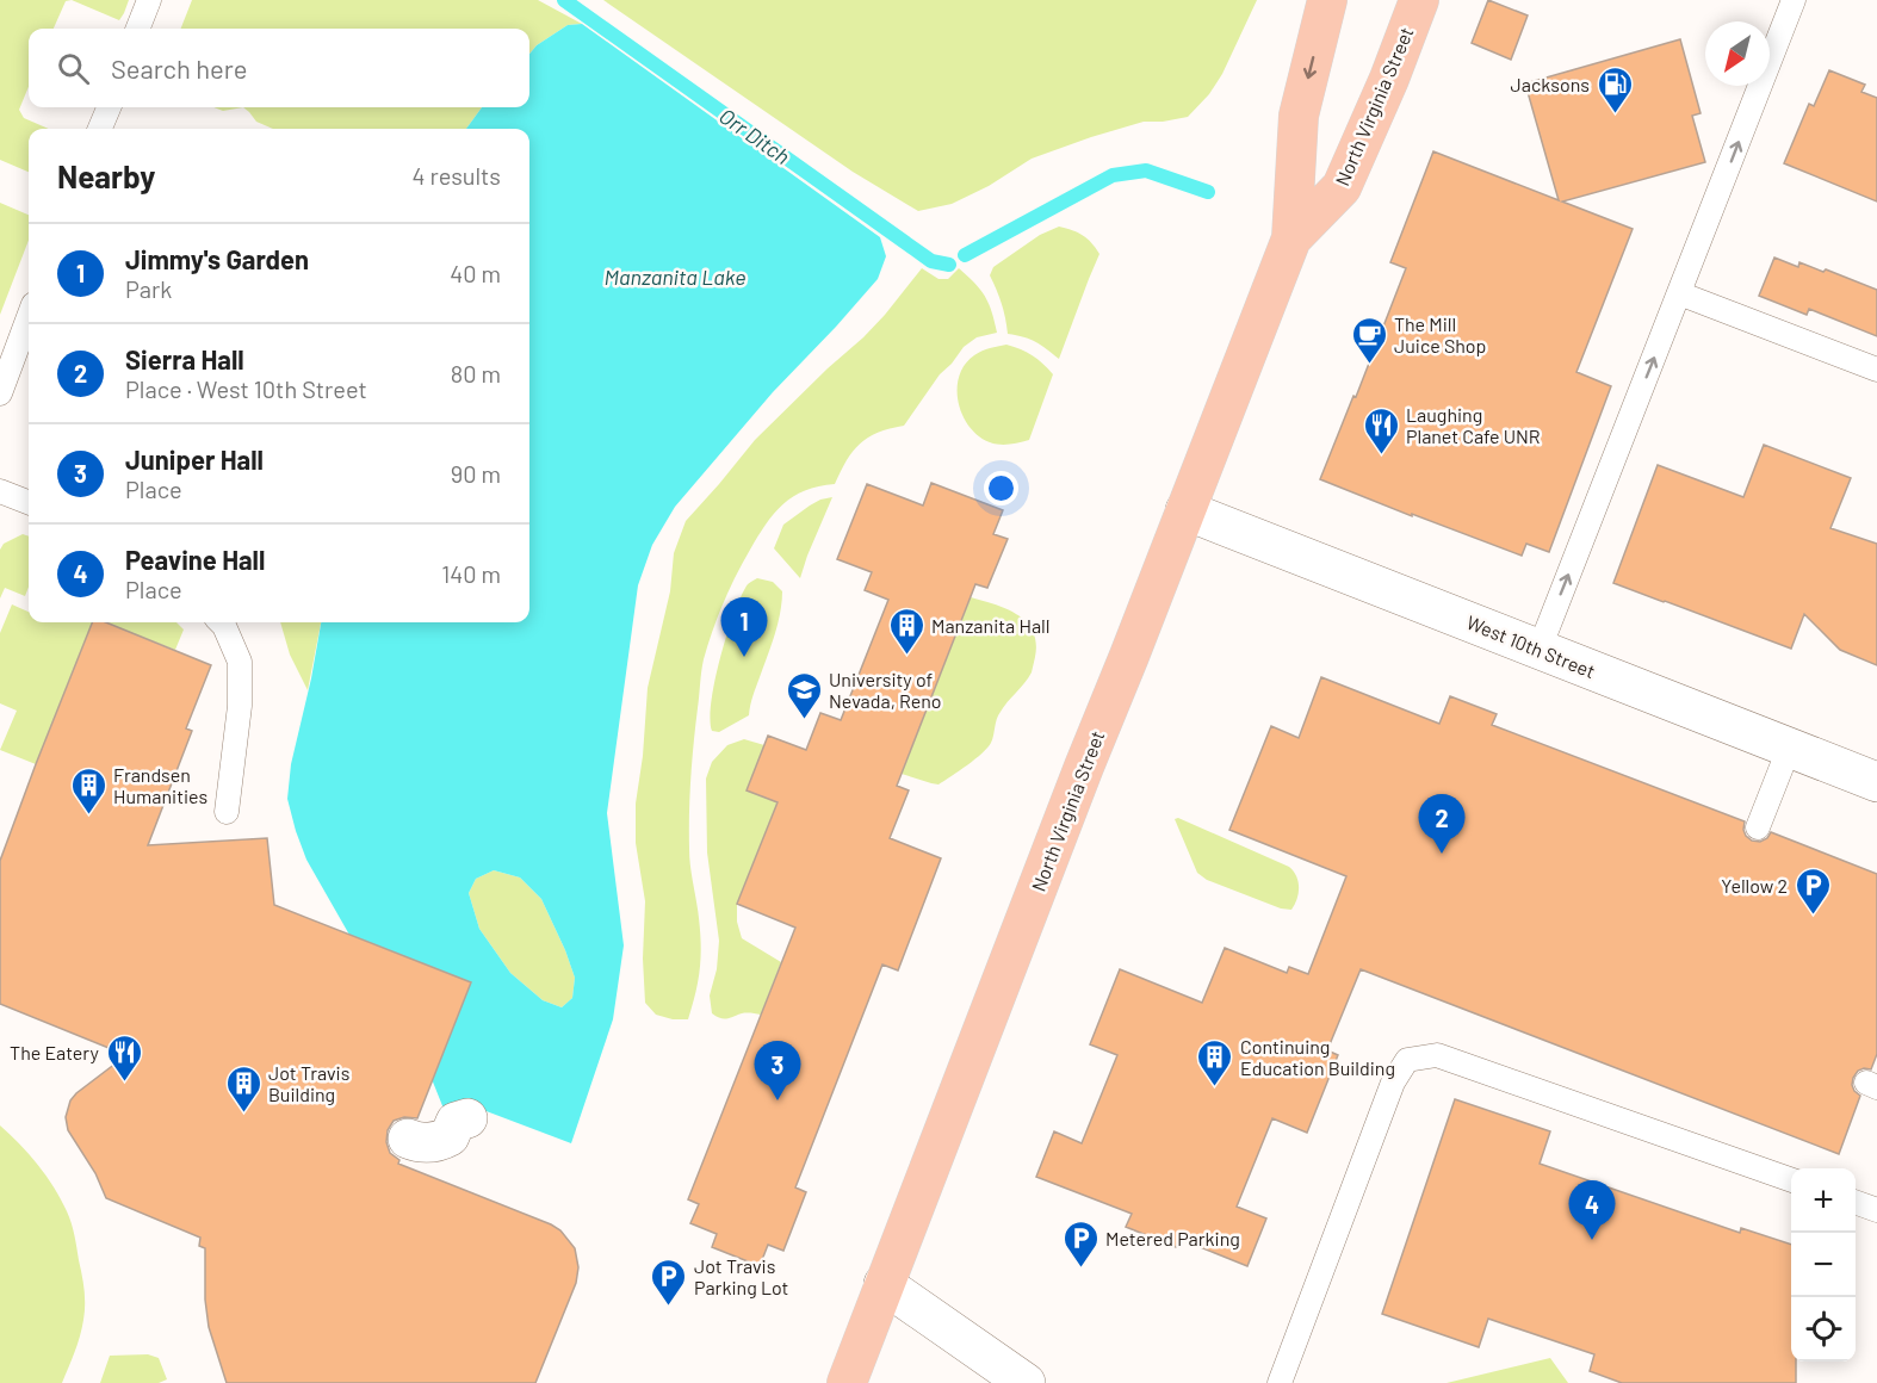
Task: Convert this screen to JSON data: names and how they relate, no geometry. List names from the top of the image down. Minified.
{"streets":{"main road":["North Virginia Street"],"street":["West 10th Street"]},"crossings":[["North Virginia Street","West 10th Street"]],"water":["Orr Ditch","Manzanita Lake"],"places":{"fuel station":["Jacksons"],"cafe":["The Mill Juice Shop"],"restaurant":["Laughing Planet Cafe UNR","The Eatery"],"building":["Manzanita Hall","Frandsen Humanities","Continuing Education Building","Jot Travis Building"],"school or university":["University of Nevada, Reno"],"parking":["Yellow 2","Metered Parking","Jot Travis Parking Lot"]},"north":"bottom left","page":{"search":"Search here","heading":["Nearby","4 results"],"list":[{"mark":"1","name":"Jimmy's Garden","note":"Park","value":"40 m"},{"mark":"2","name":"Sierra Hall","note":"Place · West 10th Street","value":"80 m"},{"mark":"3","name":"Juniper Hall","note":"Place","value":"90 m"},{"mark":"4","name":"Peavine Hall","note":"Place","value":"140 m"}],"pins":["1","2","3","4"],"map_buttons":["+","−"]}}
